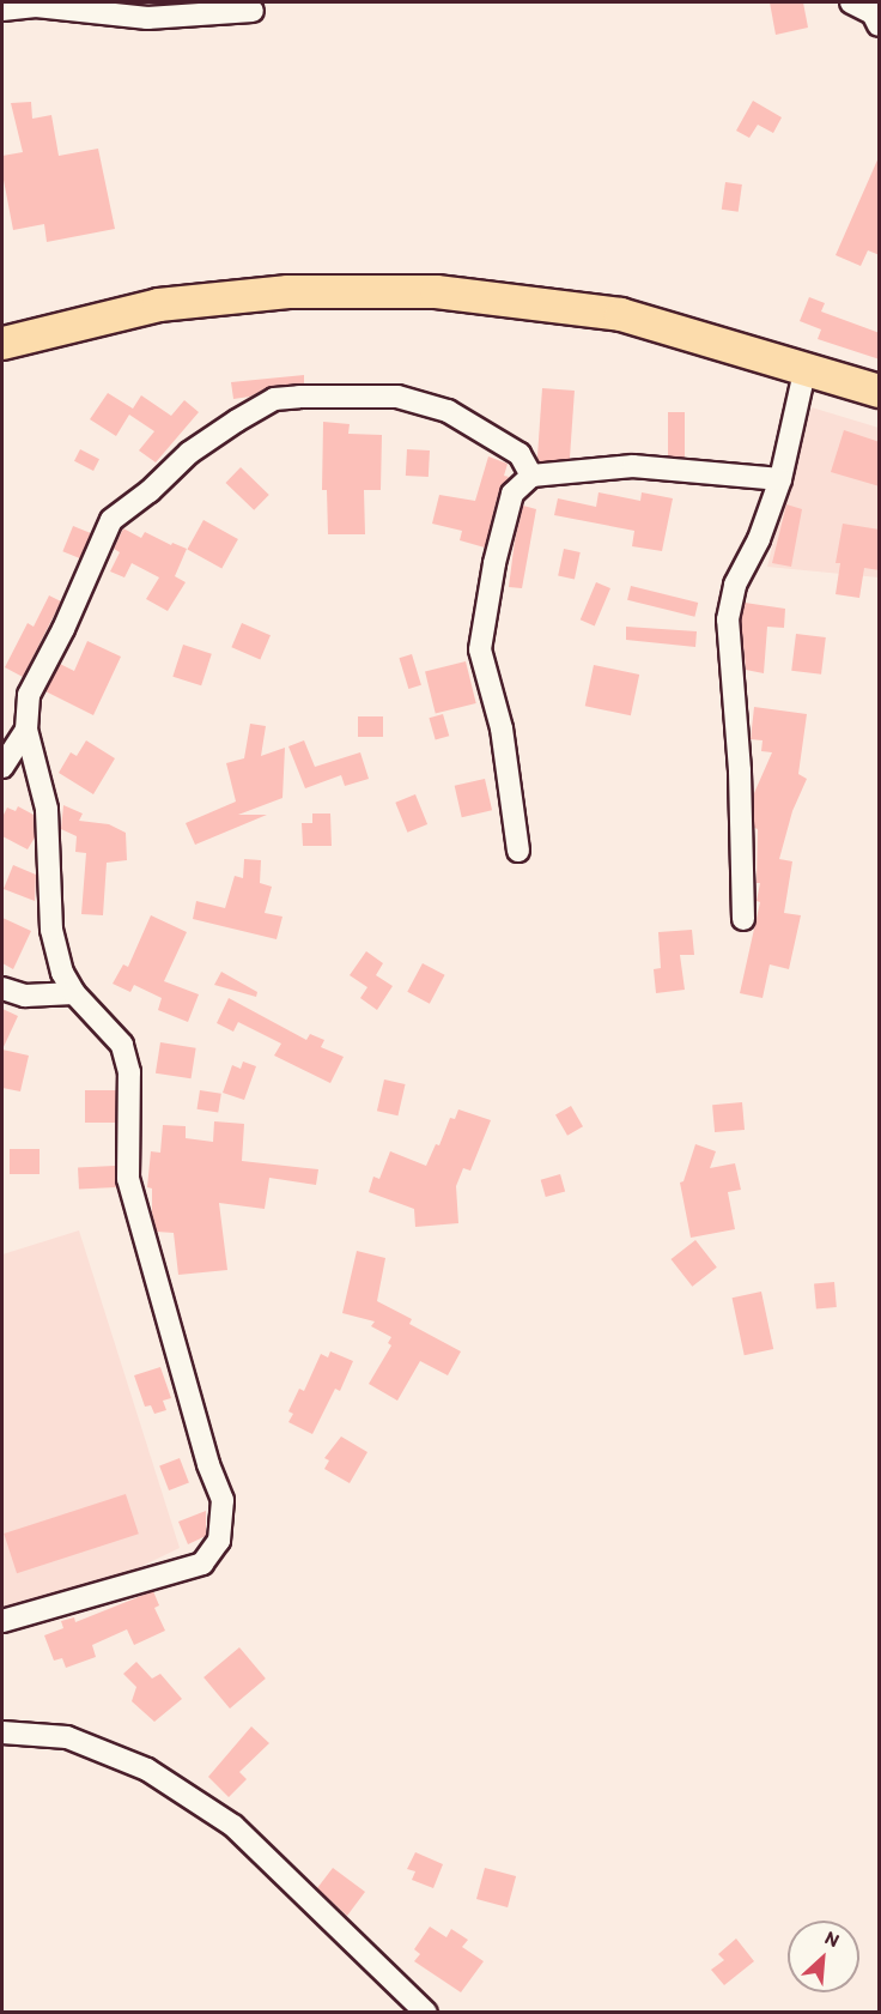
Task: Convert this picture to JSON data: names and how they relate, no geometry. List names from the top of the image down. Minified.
{"north":"top right"}
